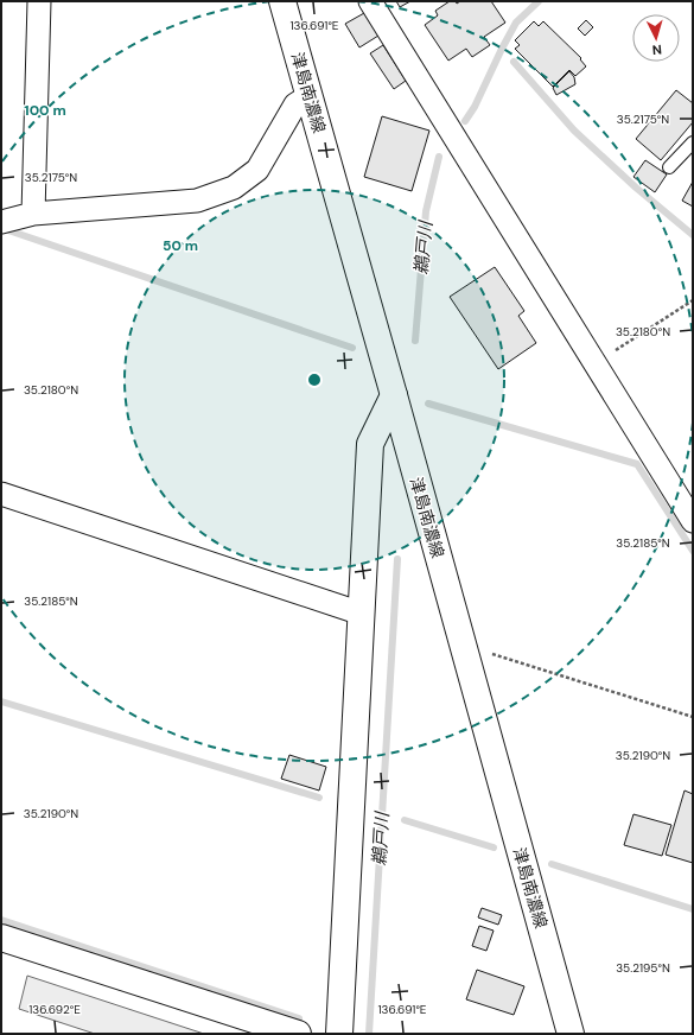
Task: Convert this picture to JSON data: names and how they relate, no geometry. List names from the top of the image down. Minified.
{"streets":{"main road":["津島南濃線"]},"water":["鵜戸川"],"north":"bottom","coordinates":["136.691°E","35.2175°N","35.2180°N","35.2185°N","35.2190°N","35.2195°N","136.692°E"],"rings":["100 m","50 m"]}
